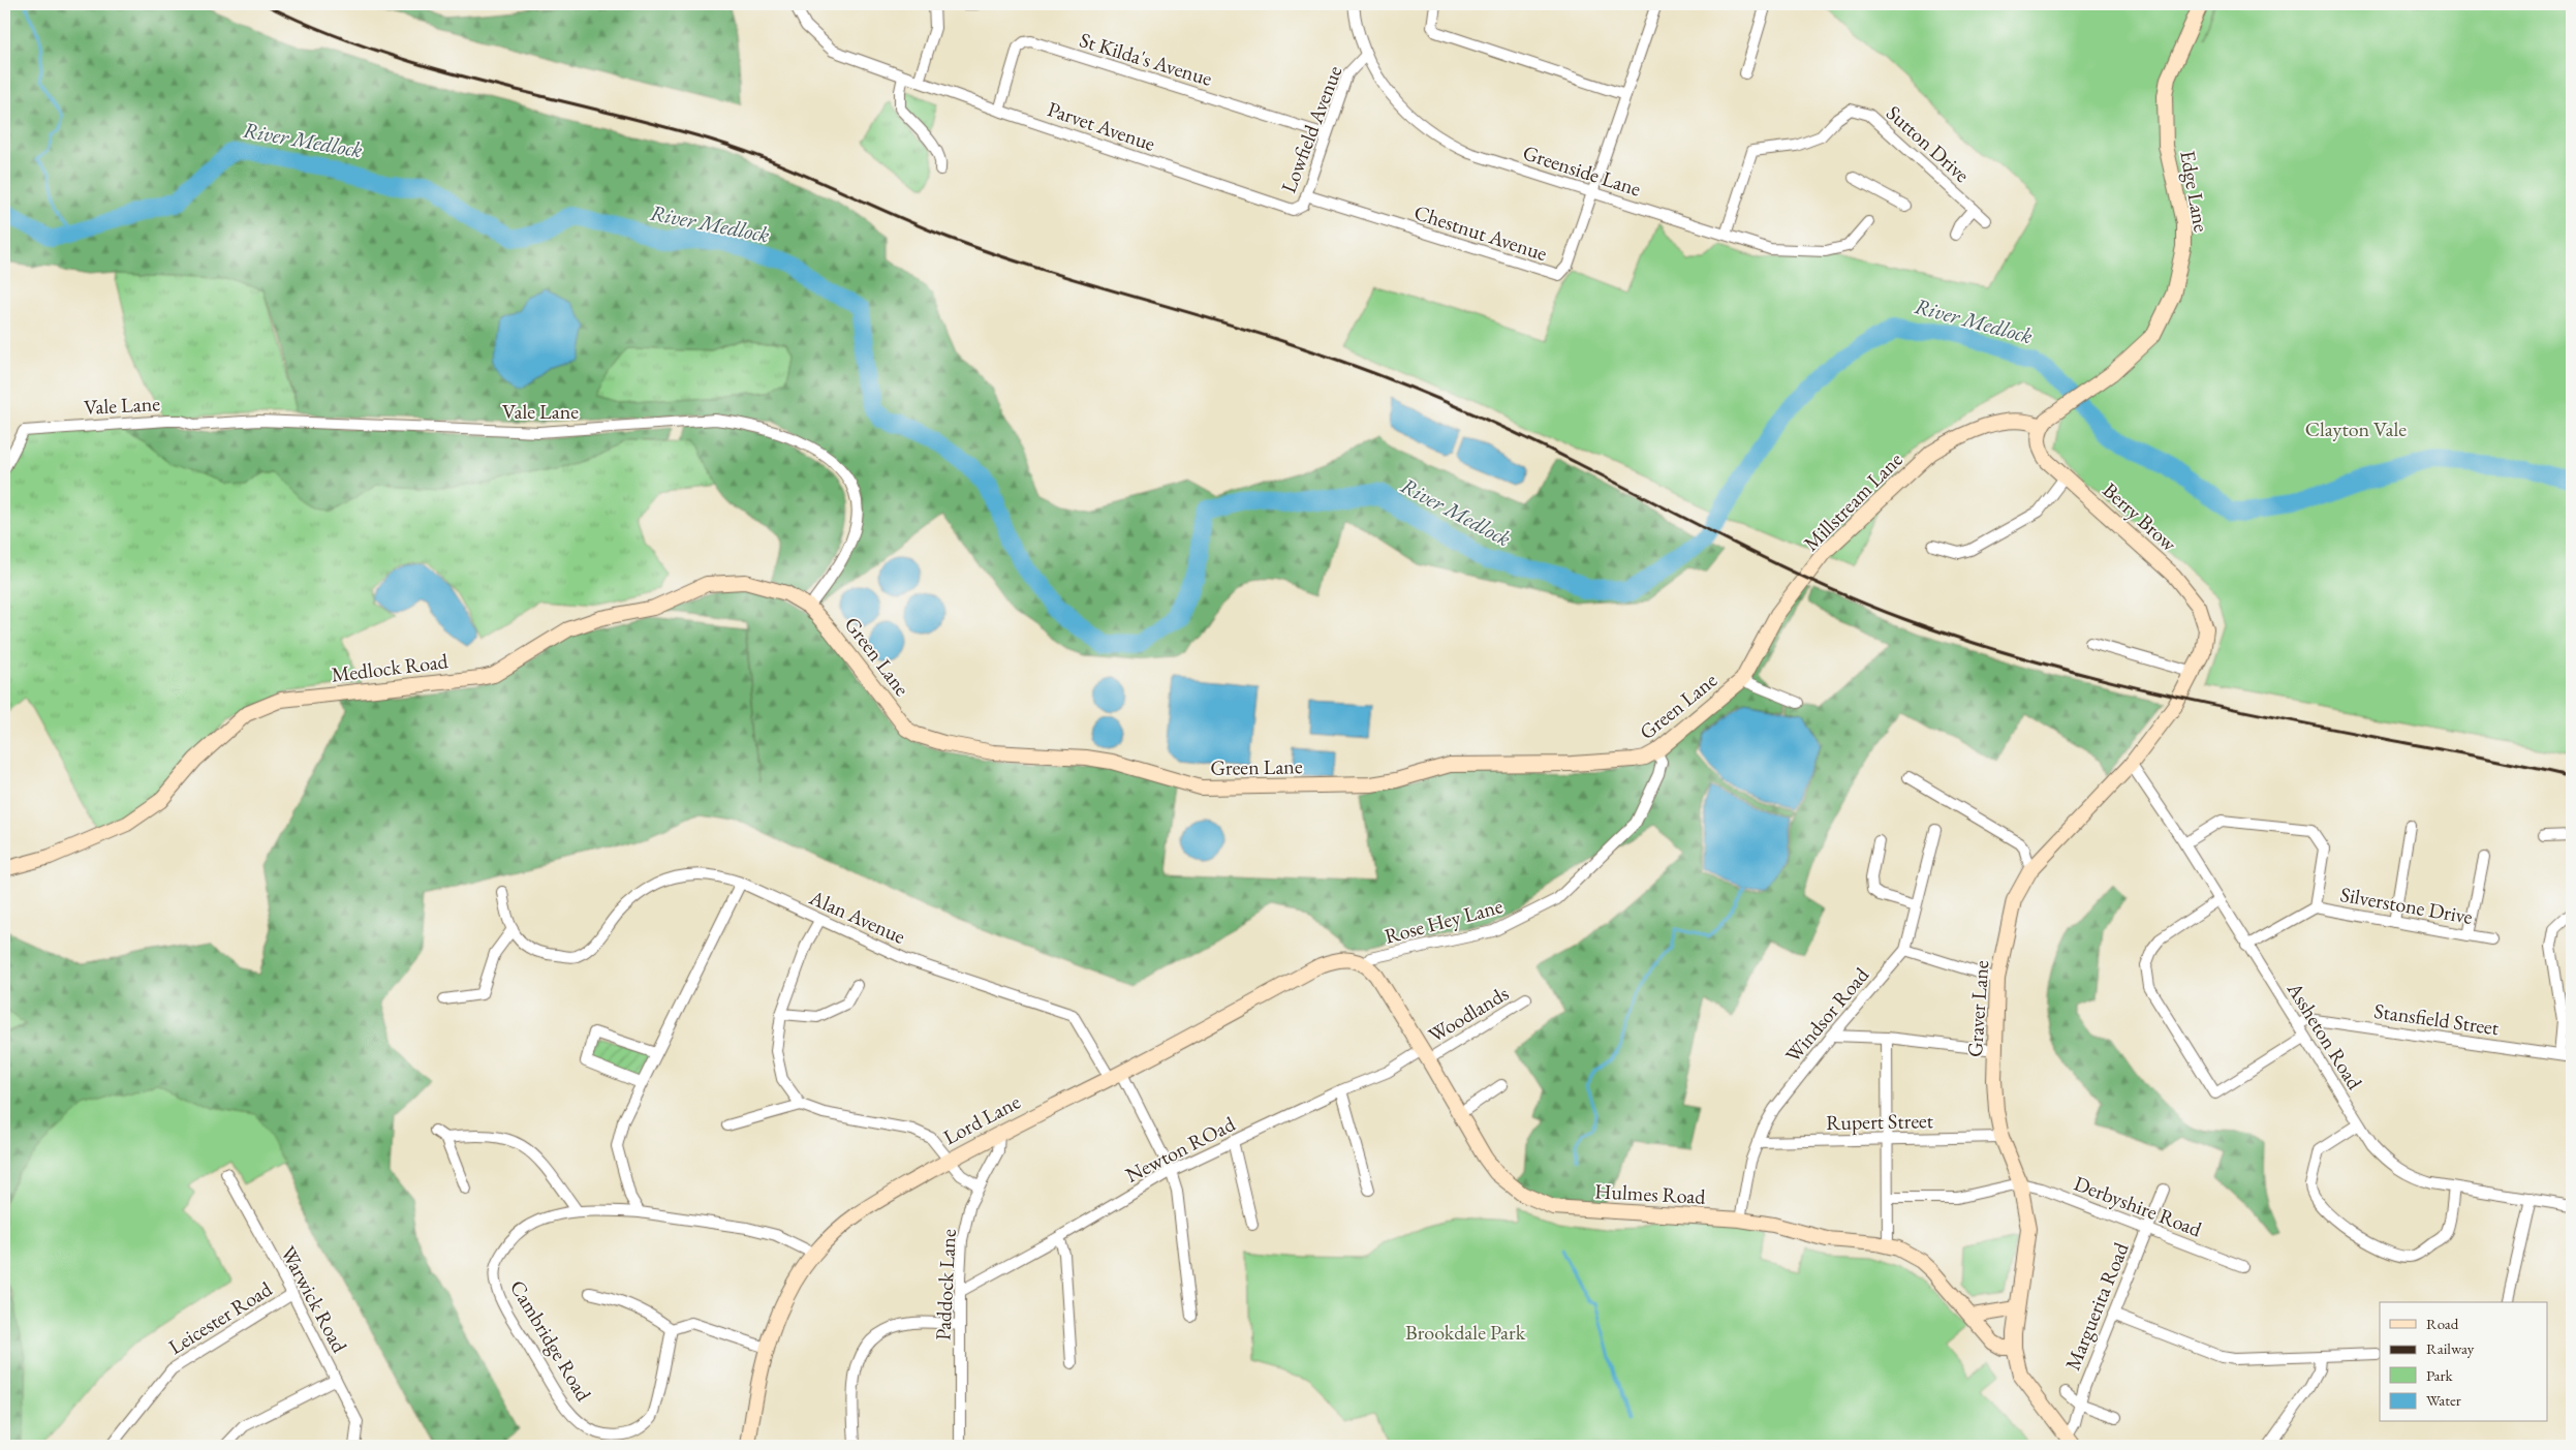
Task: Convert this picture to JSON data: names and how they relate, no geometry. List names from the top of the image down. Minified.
{"streets":{"street":["St Kilda's Avenue","Parvet Avenue","Lowfield Avenue","Sutton Drive","Greenside Lane","Edge Lane","Chestnut Avenue","Vale Lane","Millstream Lane","Berry Brow","Green Lane","Medlock Road","Silverstone Drive","Alan Avenue","Rose Hey Lane","Graver Lane","Woodlands","Windsor Road","Stansfield Street","Assheton Road","Lord Lane","Rupert Street","Newton ROad","Hulmes Road","Derbyshire Road","Paddock Lane","Warwick Road","Marguerita Road","Leicester Road","Cambridge Road"]},"crossings":[["St Kilda's Avenue","Parvet Avenue"],["St Kilda's Avenue","Lowfield Avenue"],["Parvet Avenue","Lowfield Avenue"],["Lowfield Avenue","Greenside Lane"],["Lowfield Avenue","Chestnut Avenue"],["Sutton Drive","Greenside Lane"],["Greenside Lane","Chestnut Avenue"],["Edge Lane","Millstream Lane"],["Edge Lane","Berry Brow"],["Vale Lane","Green Lane"],["Vale Lane","Medlock Road"],["Millstream Lane","Berry Brow"],["Millstream Lane","Green Lane"],["Berry Brow","Graver Lane"],["Berry Brow","Assheton Road"],["Green Lane","Medlock Road"],["Green Lane","Rose Hey Lane"],["Alan Avenue","Lord Lane"],["Alan Avenue","Newton ROad"],["Rose Hey Lane","Lord Lane"],["Rose Hey Lane","Hulmes Road"],["Graver Lane","Rupert Street"],["Graver Lane","Hulmes Road"],["Graver Lane","Derbyshire Road"],["Graver Lane","Marguerita Road"],["Woodlands","Newton ROad"],["Woodlands","Hulmes Road"],["Windsor Road","Rupert Street"],["Windsor Road","Hulmes Road"],["Stansfield Street","Assheton Road"],["Lord Lane","Hulmes Road"],["Lord Lane","Paddock Lane"],["Newton ROad","Hulmes Road"],["Newton ROad","Paddock Lane"],["Derbyshire Road","Marguerita Road"],["Warwick Road","Leicester Road"]],"water":["River Medlock"],"parks":["Clayton Vale","Brookdale Park"],"legend":["Road","Railway","Park","Water"]}
